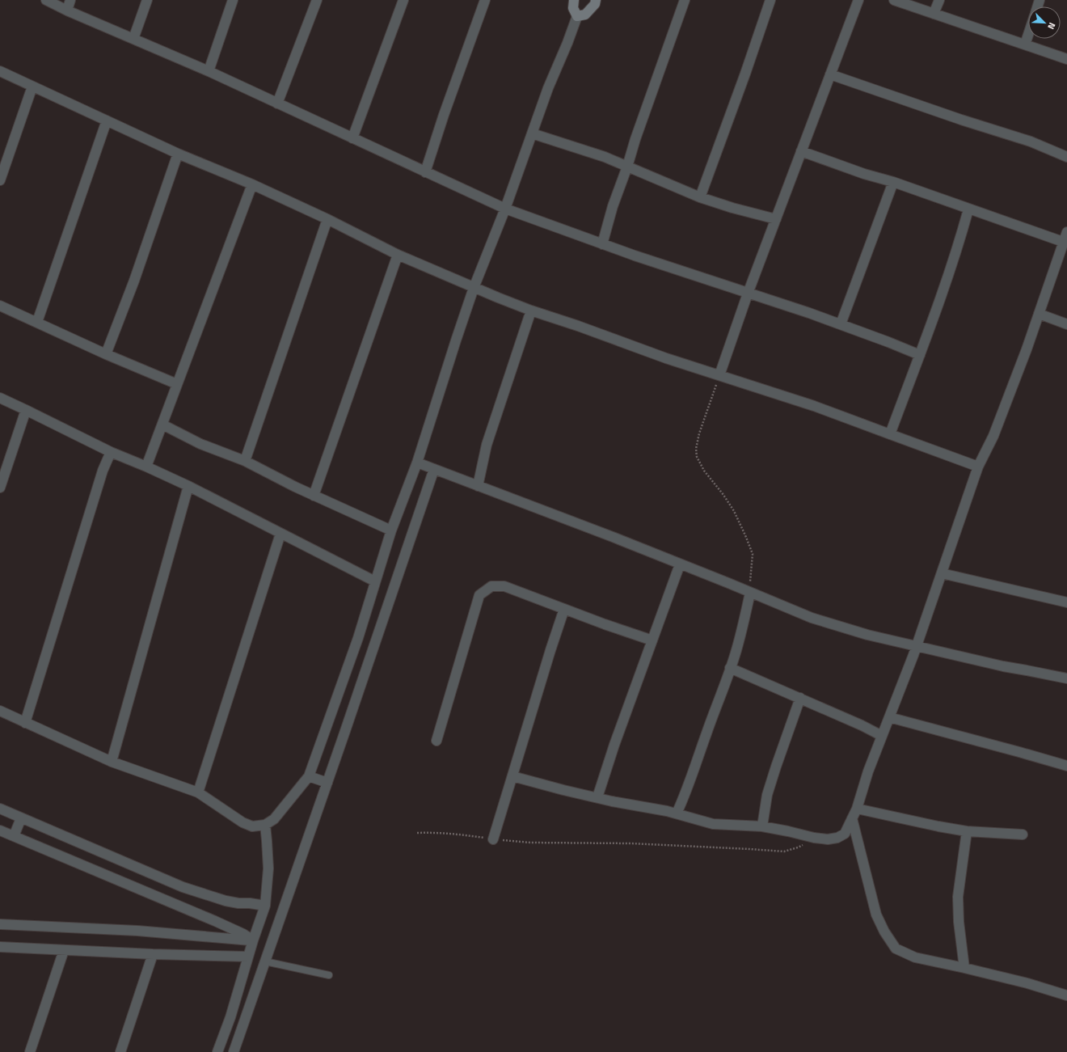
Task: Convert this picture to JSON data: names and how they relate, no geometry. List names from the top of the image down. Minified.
{"north":"bottom right"}
